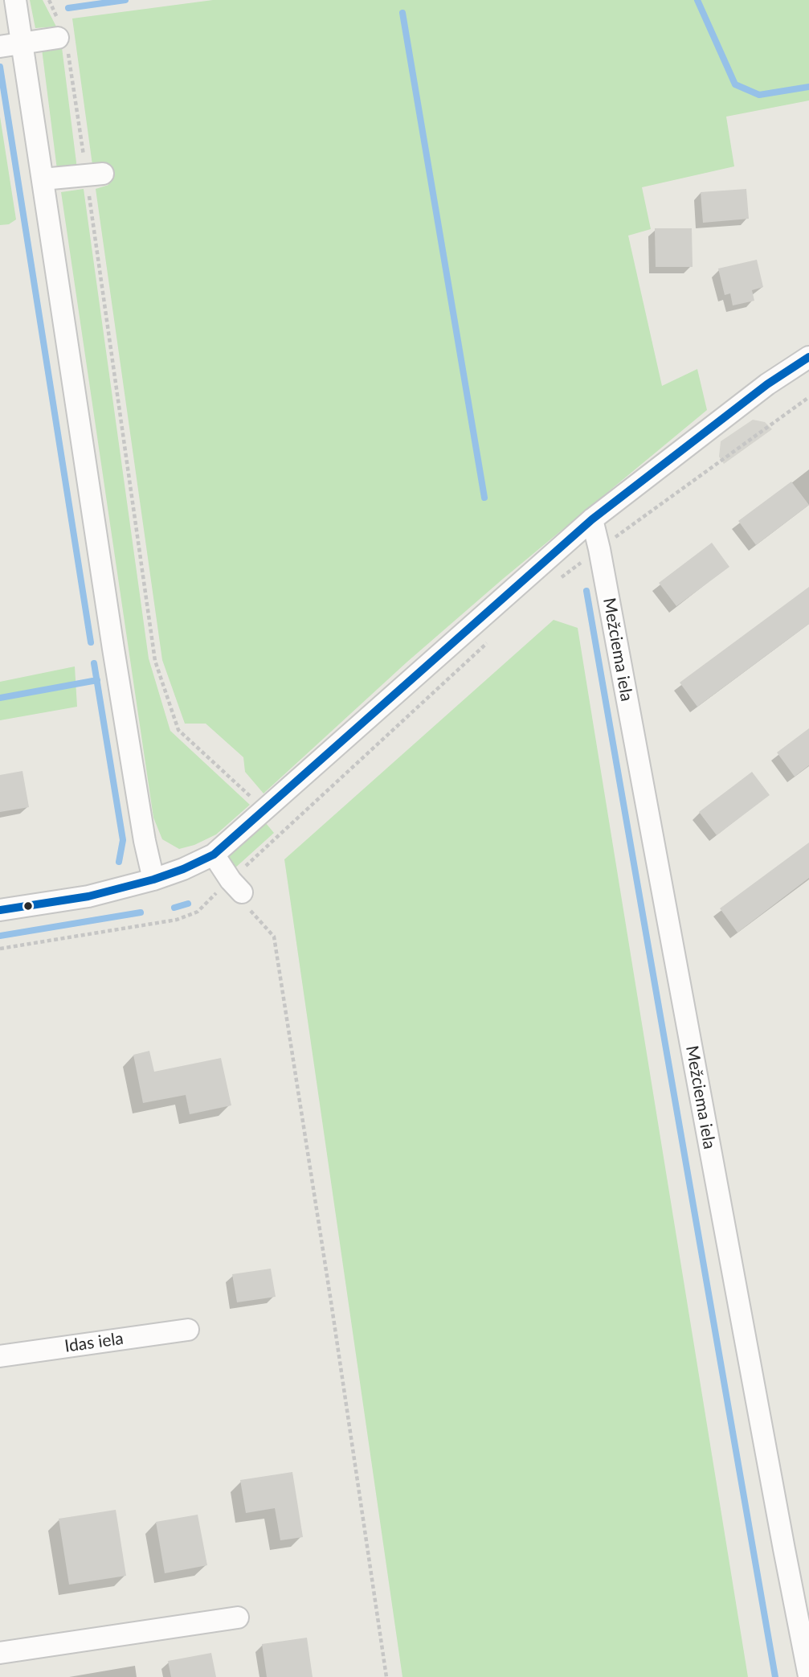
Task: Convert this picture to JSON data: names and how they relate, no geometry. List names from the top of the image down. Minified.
{"streets":{"street":["Mežciema iela","Idas iela"]}}
